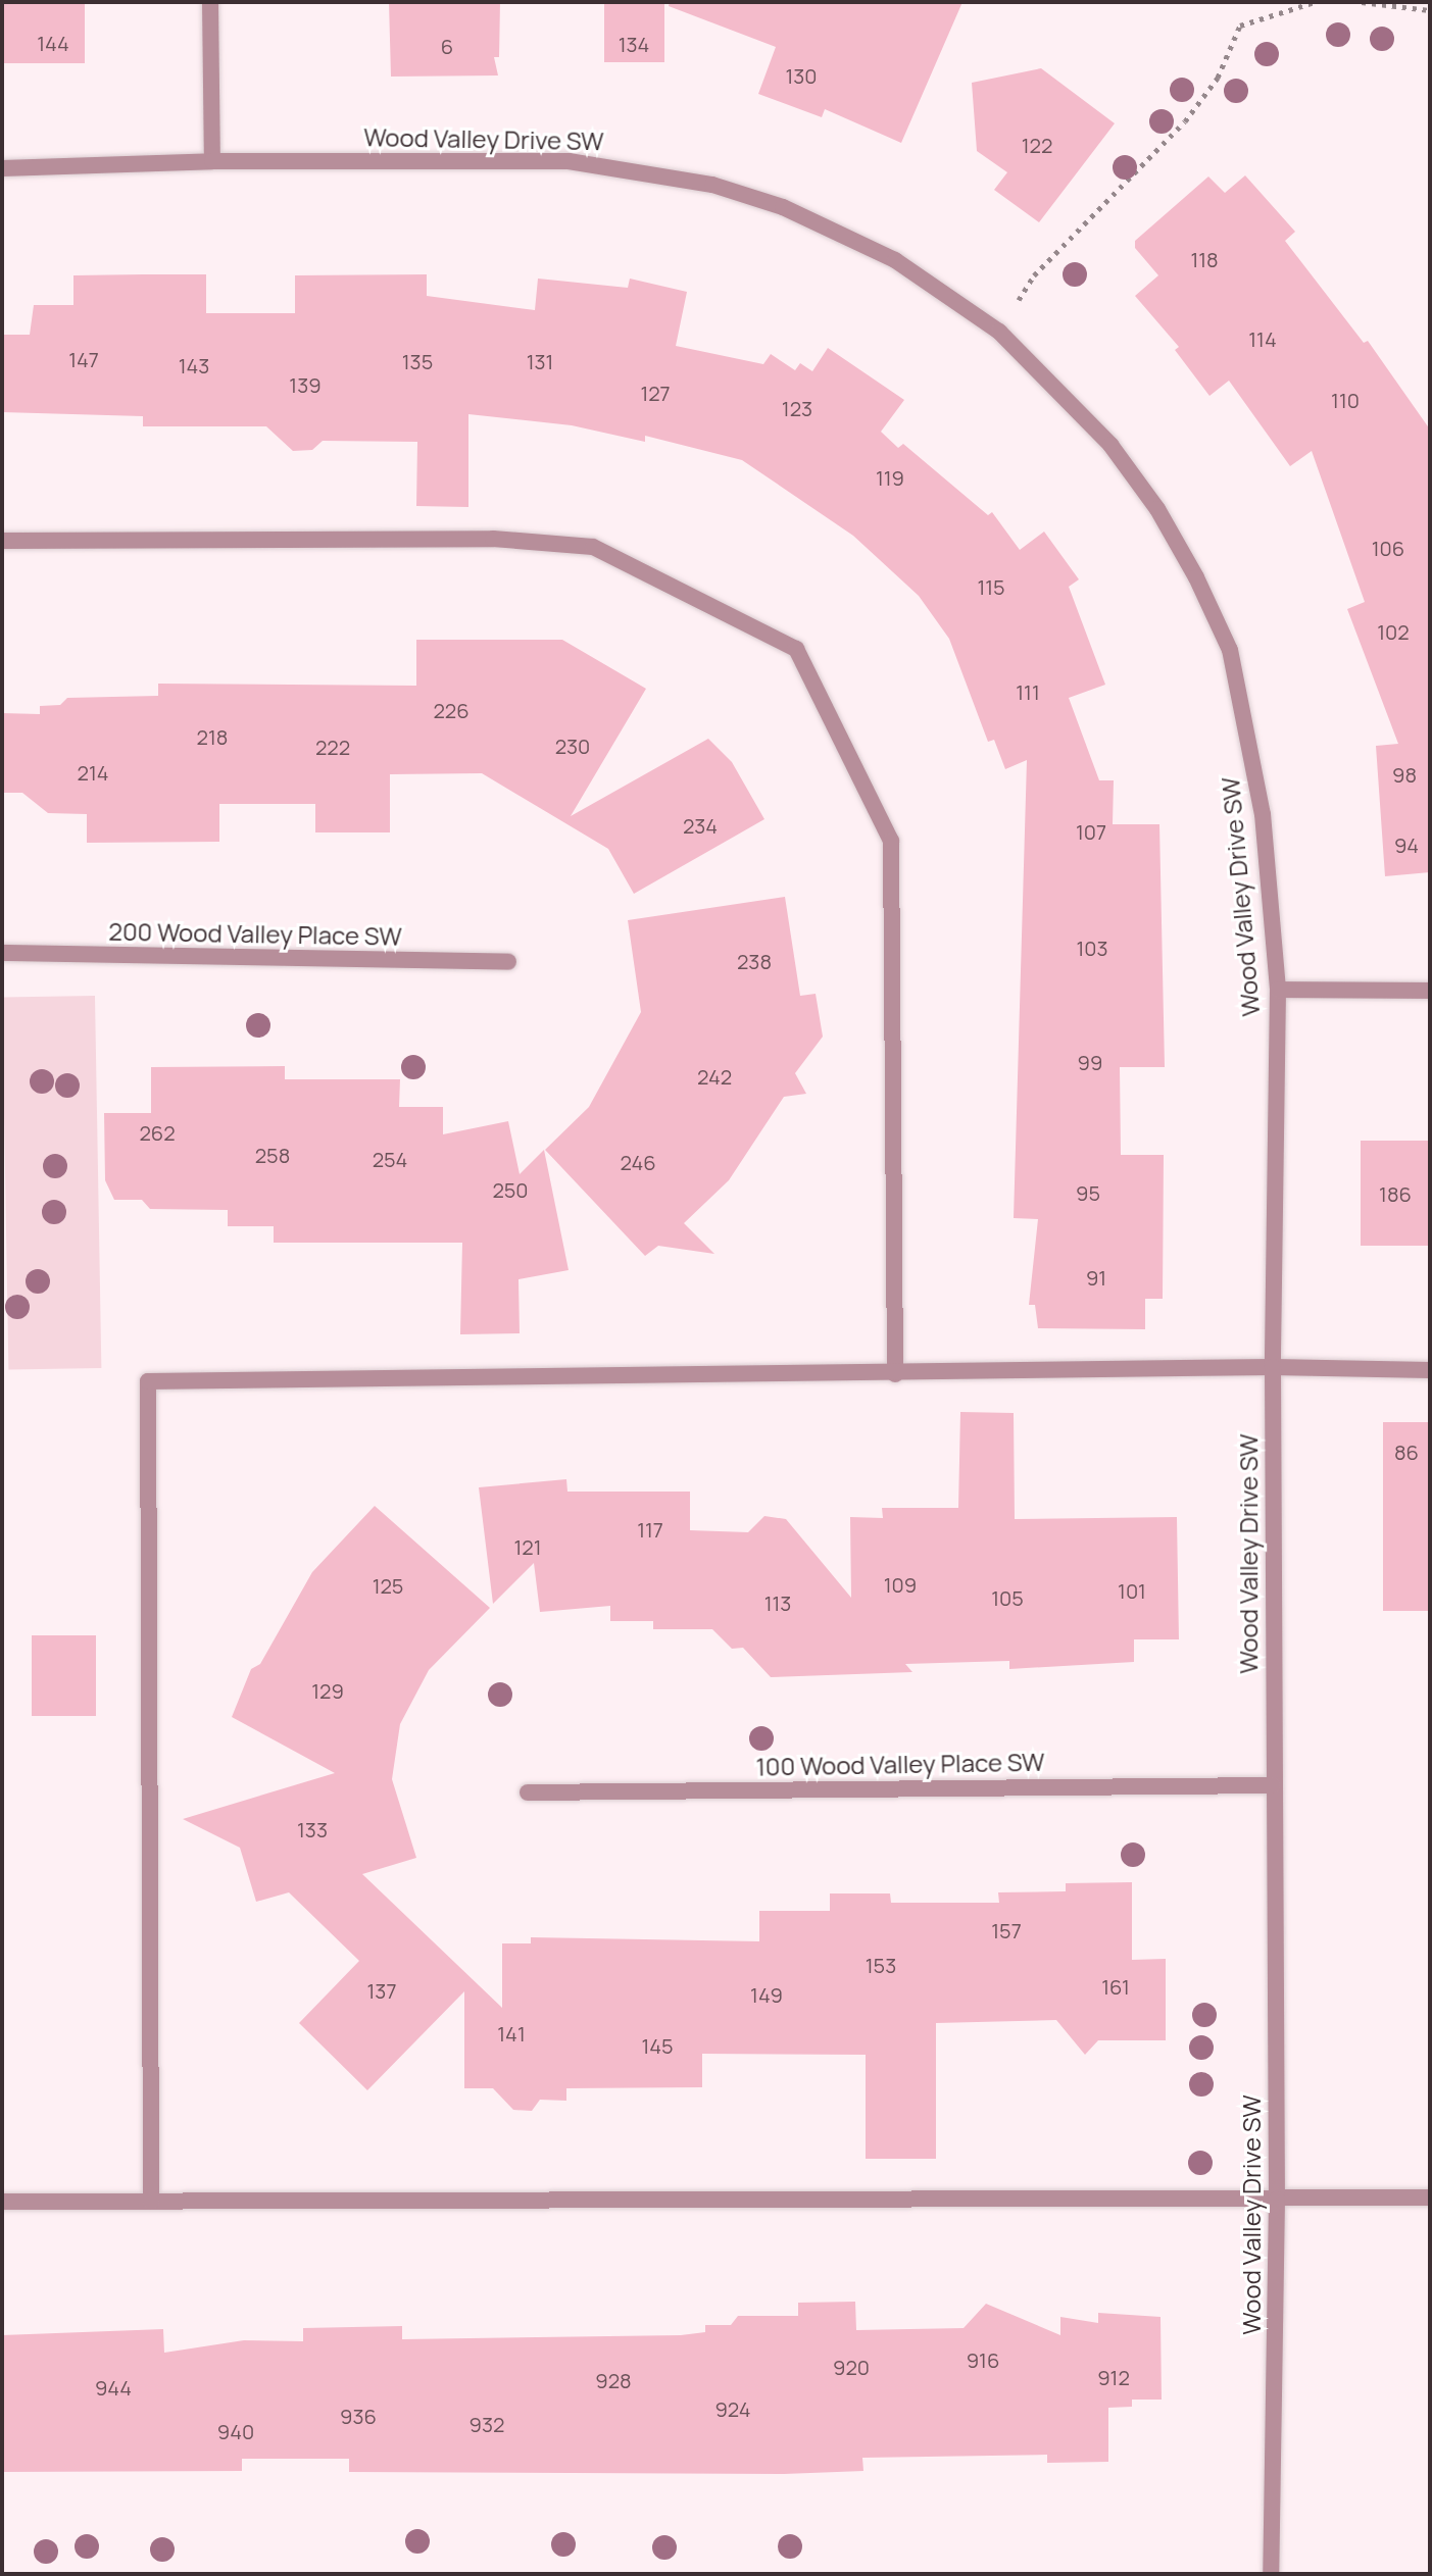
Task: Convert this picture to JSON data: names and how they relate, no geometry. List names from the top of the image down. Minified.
{"streets":{"street":["Wood Valley Drive SW","200 Wood Valley Place SW","100 Wood Valley Place SW"]},"crossings":[["Wood Valley Drive SW","100 Wood Valley Place SW"]],"house_numbers":["144","134","6","130","122","118","114","147","135","131","143","139","127","110","123","119","106","115","102","111","226","218","230","222","214","98","234","107","94","103","238","99","242","262","258","254","246","250","95","186","91","86","117","121","109","125","101","105","113","129","133","157","153","161","137","149","141","145","916","920","912","928","944","924","936","932","940"]}
